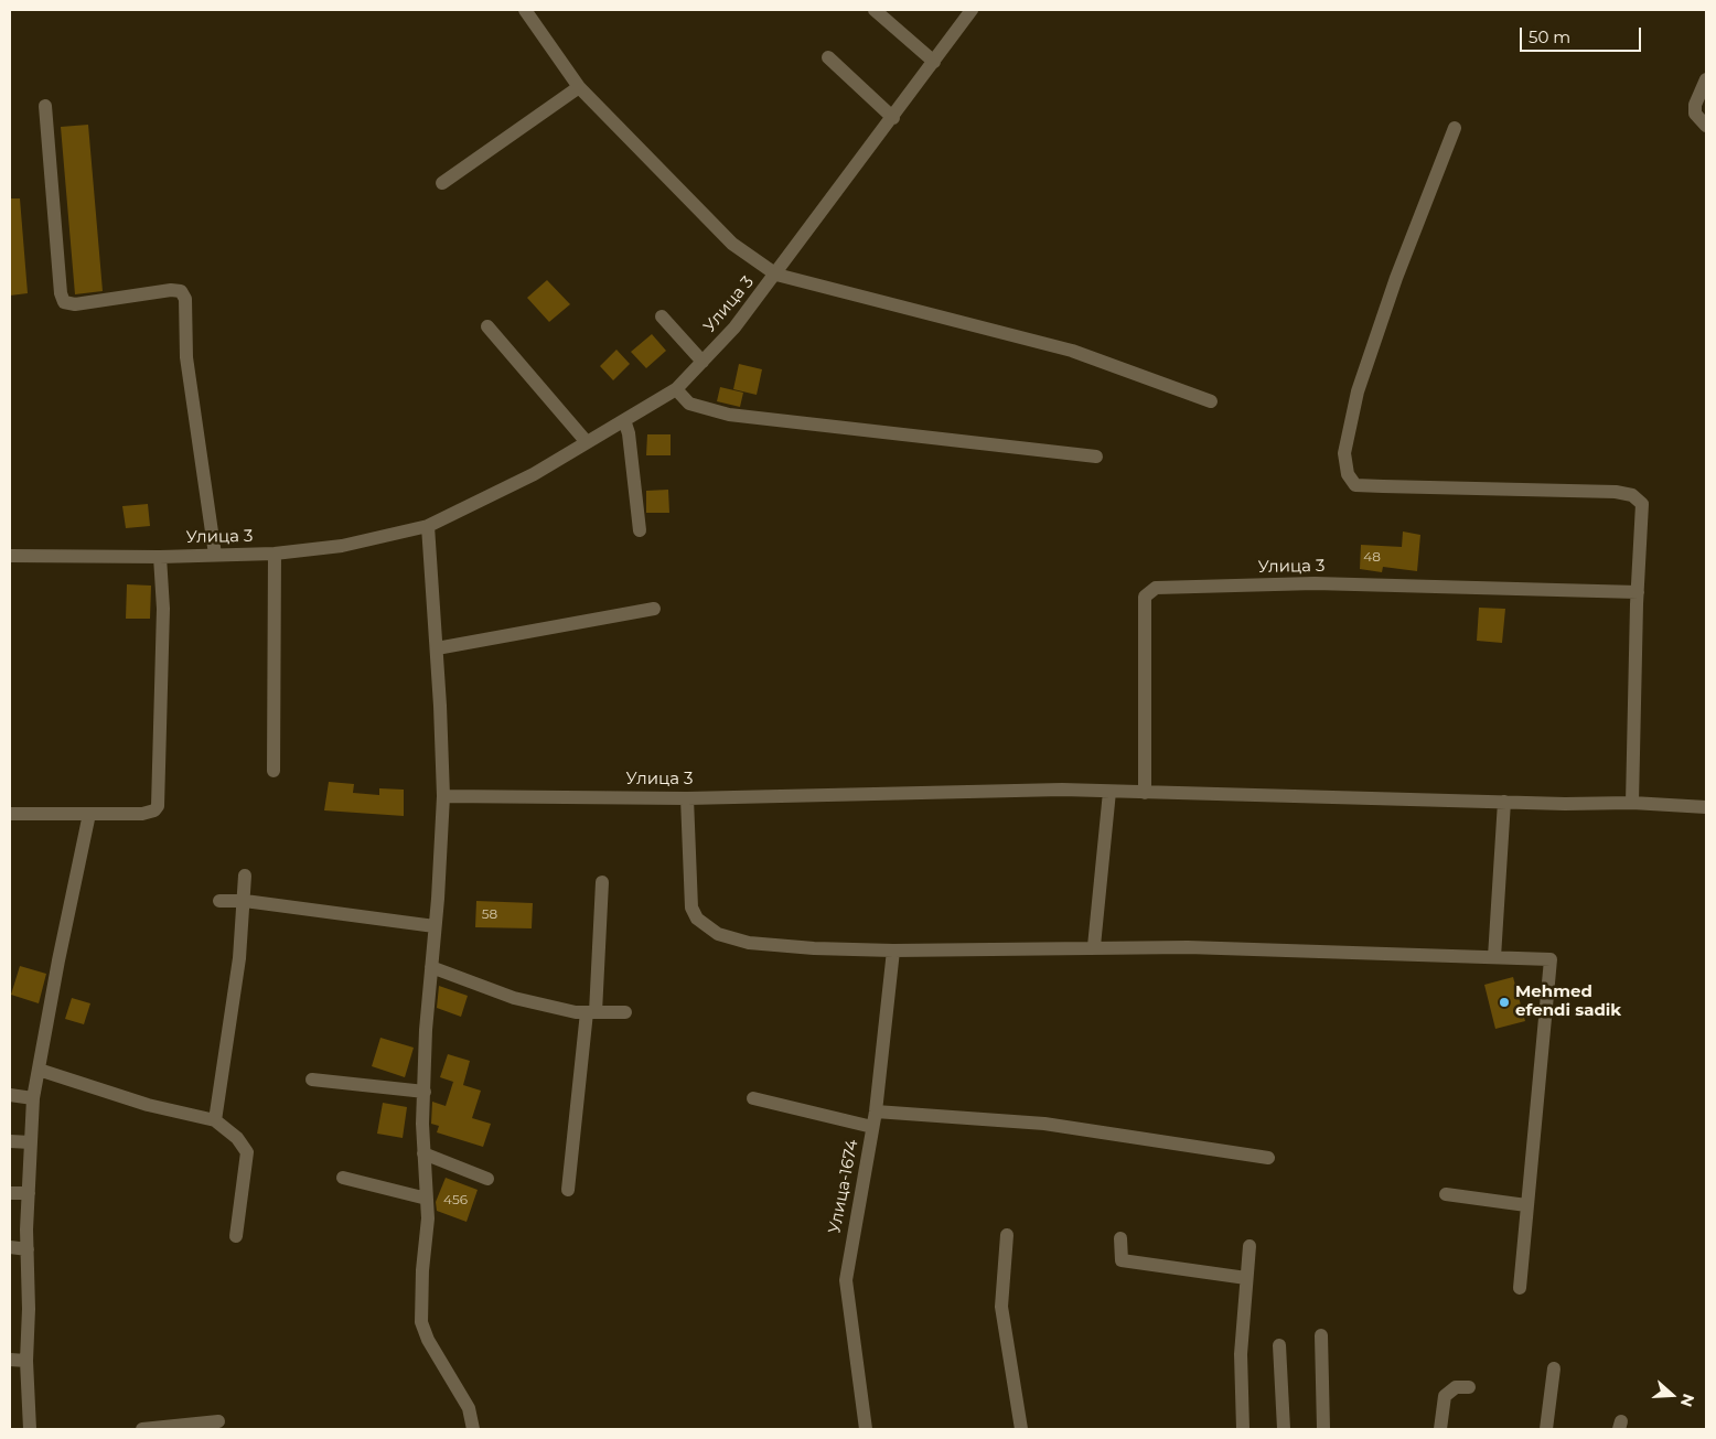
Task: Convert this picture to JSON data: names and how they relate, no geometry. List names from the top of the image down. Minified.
{"streets":{"street":["Улица 3","Улица-1674"]},"places":["Mehmed efendi sadik"],"house_numbers":["48","58","456"],"scale_bar":"50 m","north":"right"}
